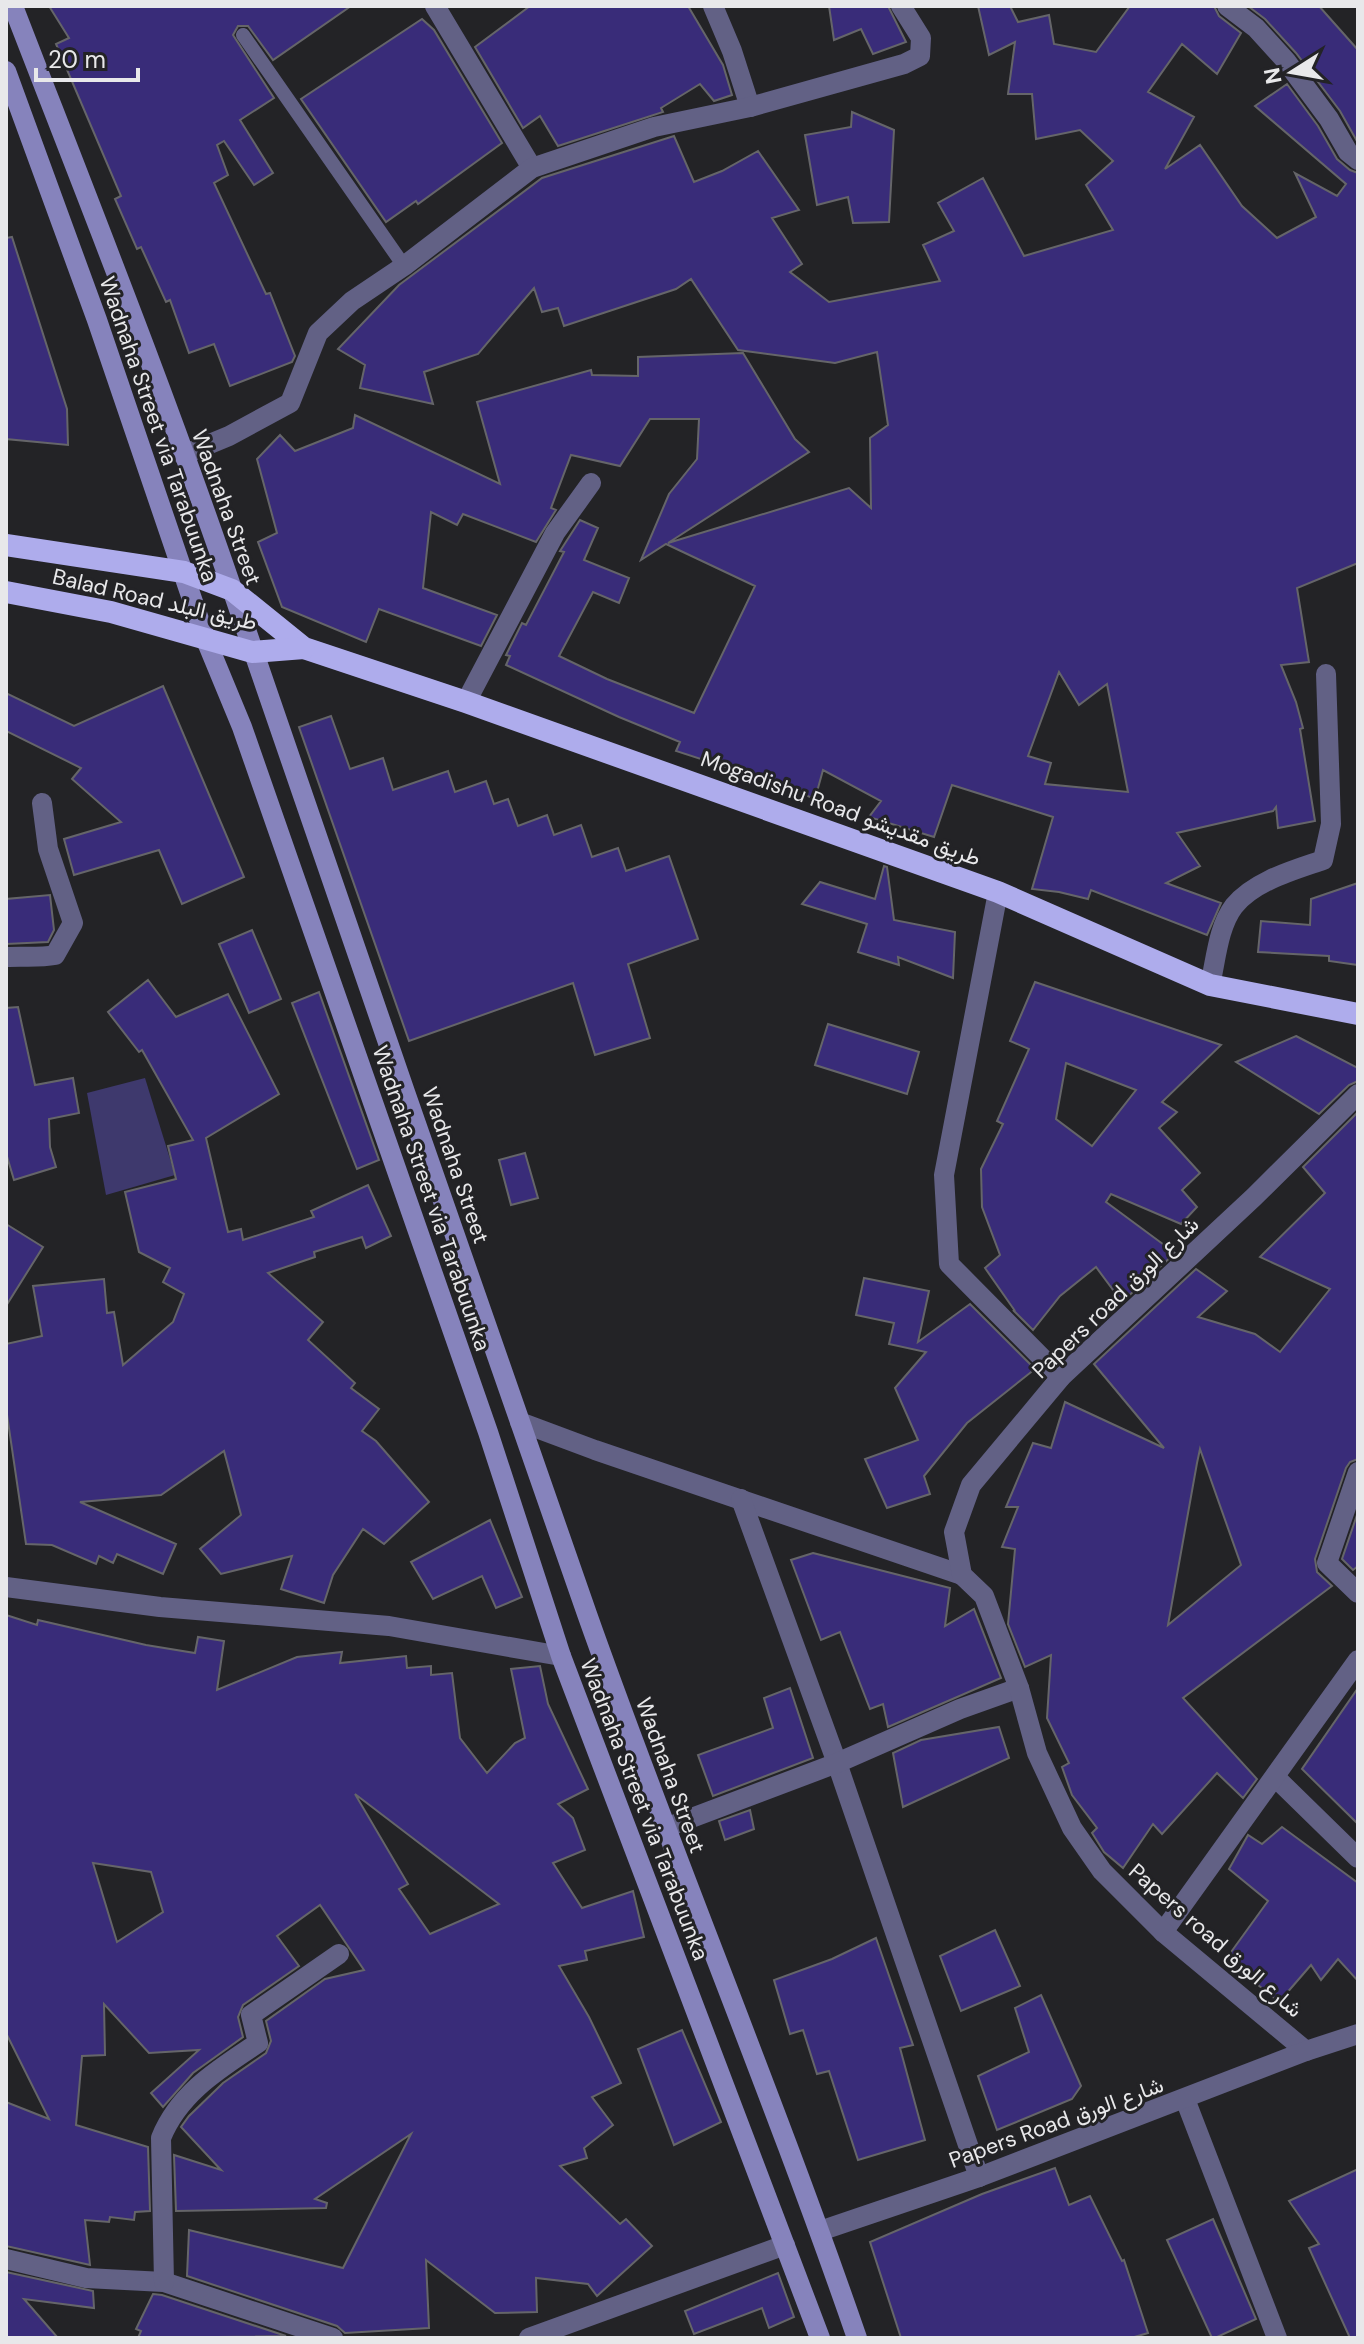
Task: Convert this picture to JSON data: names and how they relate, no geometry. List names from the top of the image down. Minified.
{"streets":{"highway":["Balad Road طريق البلد","Mogadishu Road طريق مقديشو"],"main road":["Wadnaha Street via Tarabuunka","Wadnaha Street"],"street":["Papers road شارع الورق","Papers Road شارع الورق"]},"crossings":[["Wadnaha Street via Tarabuunka","Balad Road طريق البلد"],["Wadnaha Street","Balad Road طريق البلد"],["Wadnaha Street","Papers Road شارع الورق"],["Balad Road طريق البلد","Mogadishu Road طريق مقديشو"],["Papers road شارع الورق","Papers Road شارع الورق"]],"scale_bar":"20 m","north":"left"}
